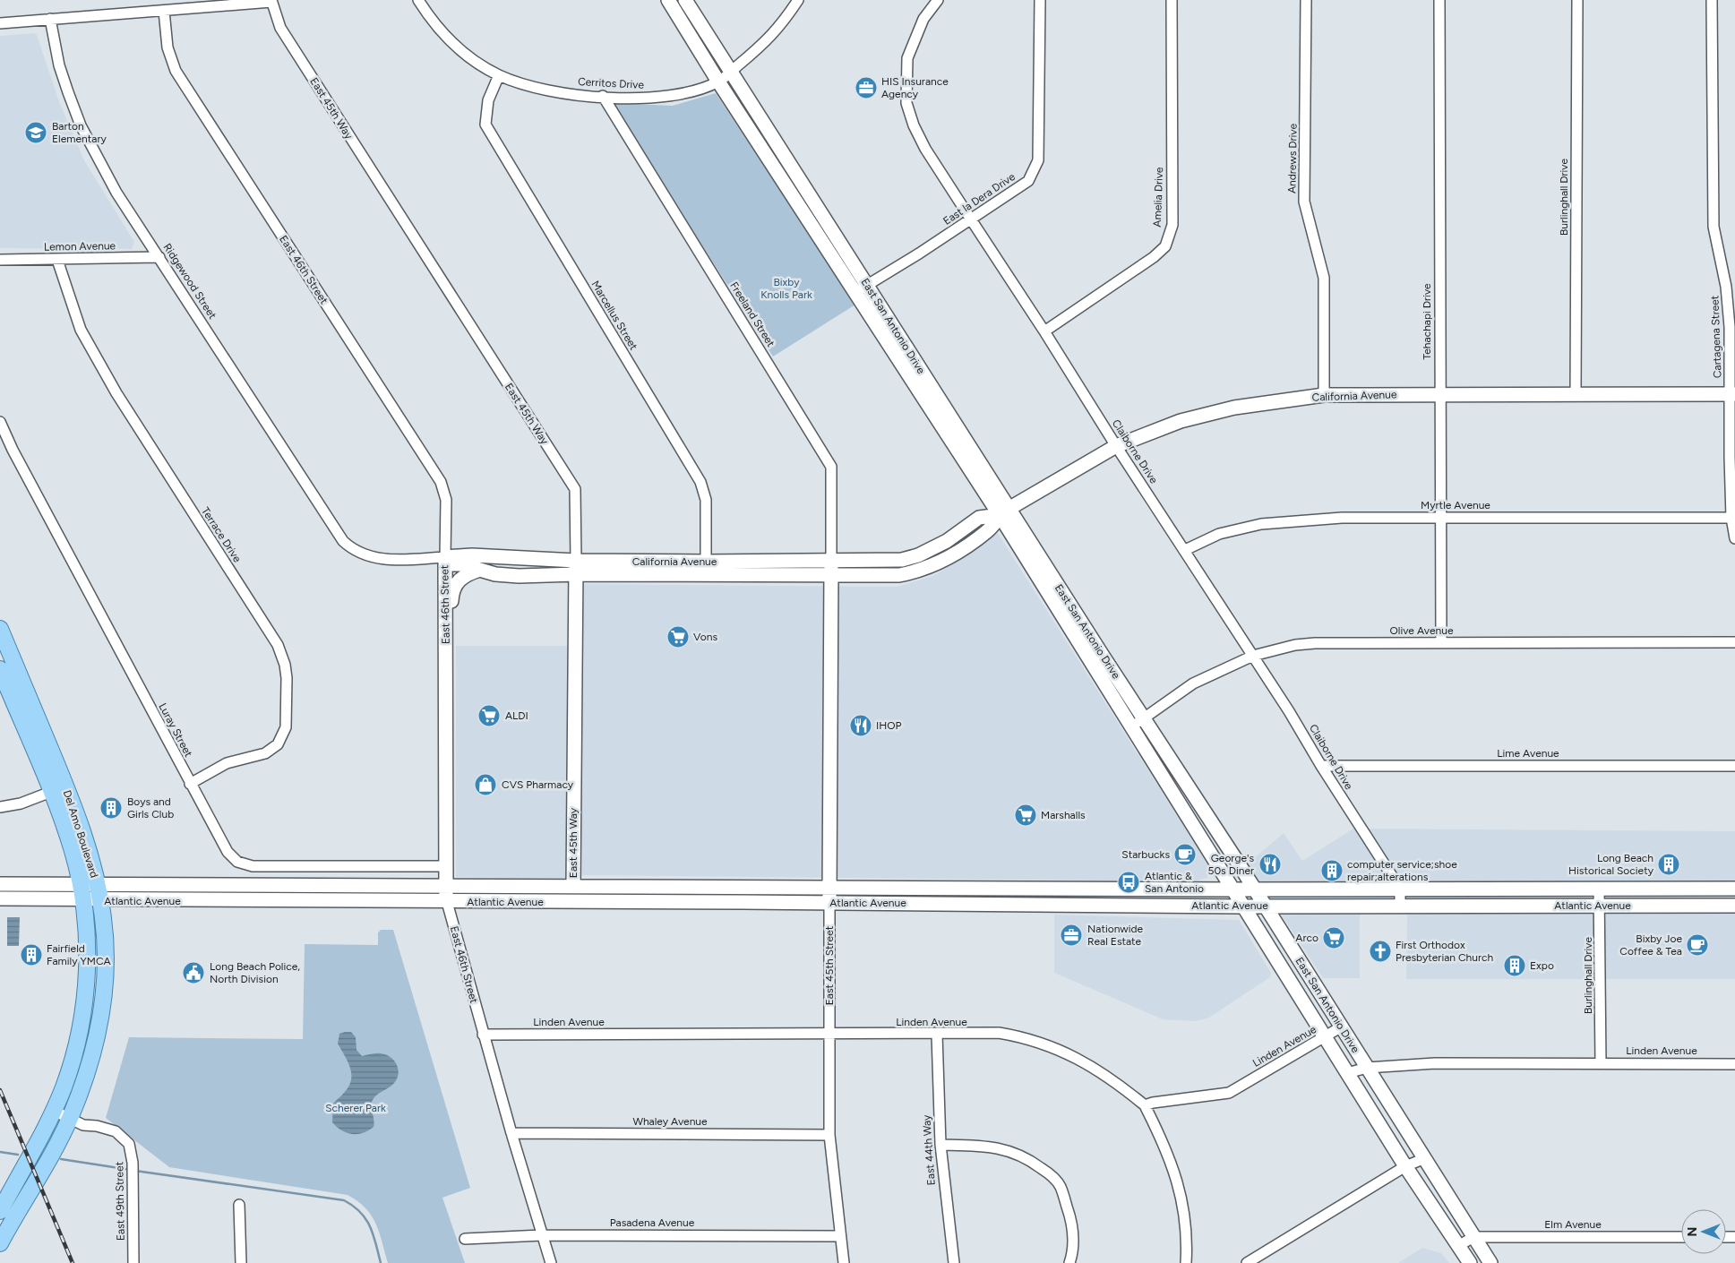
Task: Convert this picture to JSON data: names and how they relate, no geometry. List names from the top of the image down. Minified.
{"streets":{"main road":["East 45th Way","East 46th Street","East San Antonio Drive","California Avenue","Del Amo Boulevard","Atlantic Avenue","East 45th Street"],"street":["Cerritos Drive","Andrews Drive","Amelia Drive","Burlinghall Drive","East la Dera Drive","Lemon Avenue","Ridgewood Street","Freeland Street","Marcellus Street","Tehachapi Drive","Cartagena Street","Claiborne Drive","Myrtle Avenue","Terrace Drive","Olive Avenue","Luray Street","Lime Avenue","Linden Avenue","Whaley Avenue","East 44th Way","East 49th Street","Pasadena Avenue","Elm Avenue"]},"crossings":[["Cerritos Drive","Freeland Street"],["Cerritos Drive","Marcellus Street"],["Cerritos Drive","East San Antonio Drive"],["East 45th Way","California Avenue"],["East 45th Way","Atlantic Avenue"],["Andrews Drive","California Avenue"],["Amelia Drive","Claiborne Drive"],["Burlinghall Drive","California Avenue"],["Burlinghall Drive","Atlantic Avenue"],["Burlinghall Drive","Linden Avenue"],["East la Dera Drive","East San Antonio Drive"],["East la Dera Drive","Claiborne Drive"],["Lemon Avenue","Ridgewood Street"],["Lemon Avenue","Terrace Drive"],["East 46th Street","California Avenue"],["East 46th Street","Luray Street"],["East 46th Street","Atlantic Avenue"],["East 46th Street","Linden Avenue"],["East 46th Street","Whaley Avenue"],["East 46th Street","Pasadena Avenue"],["Ridgewood Street","California Avenue"],["Freeland Street","California Avenue"],["Freeland Street","East 45th Street"],["Marcellus Street","California Avenue"],["Tehachapi Drive","California Avenue"],["Tehachapi Drive","Myrtle Avenue"],["Tehachapi Drive","Olive Avenue"],["East San Antonio Drive","California Avenue"],["East San Antonio Drive","Olive Avenue"],["East San Antonio Drive","Atlantic Avenue"],["East San Antonio Drive","Linden Avenue"],["East San Antonio Drive","Elm Avenue"],["Cartagena Street","California Avenue"],["Cartagena Street","Myrtle Avenue"],["California Avenue","Claiborne Drive"],["California Avenue","East 45th Street"],["Claiborne Drive","Myrtle Avenue"],["Claiborne Drive","Olive Avenue"],["Claiborne Drive","Lime Avenue"],["Claiborne Drive","Atlantic Avenue"],["Terrace Drive","Luray Street"],["Del Amo Boulevard","Atlantic Avenue"],["Del Amo Boulevard","East 49th Street"],["Atlantic Avenue","East 45th Street"],["East 45th Street","Linden Avenue"],["East 45th Street","Whaley Avenue"],["East 45th Street","Pasadena Avenue"],["Linden Avenue","East 44th Way"]],"parks":["Bixby Knolls Park","Scherer Park"],"places":{"office":["HIS Insurance Agency","Nationwide Real Estate"],"school or university":["Barton Elementary"],"supermarket":["Vons","ALDI","Marshalls","Arco"],"restaurant":["IHOP","George's 50s Diner"],"shop":["CVS Pharmacy"],"building":["Boys and Girls Club","Long Beach Historical Society","computer service;shoe repair;alterations","Fairfield Family YMCA","Expo"],"cafe":["Starbucks","Bixby Joe Coffee & Tea"],"bus stop":["Atlantic & San Antonio"],"church":["First Orthodox Presbyterian Church"],"public building":["Long Beach Police, North Division"]},"north":"left"}
